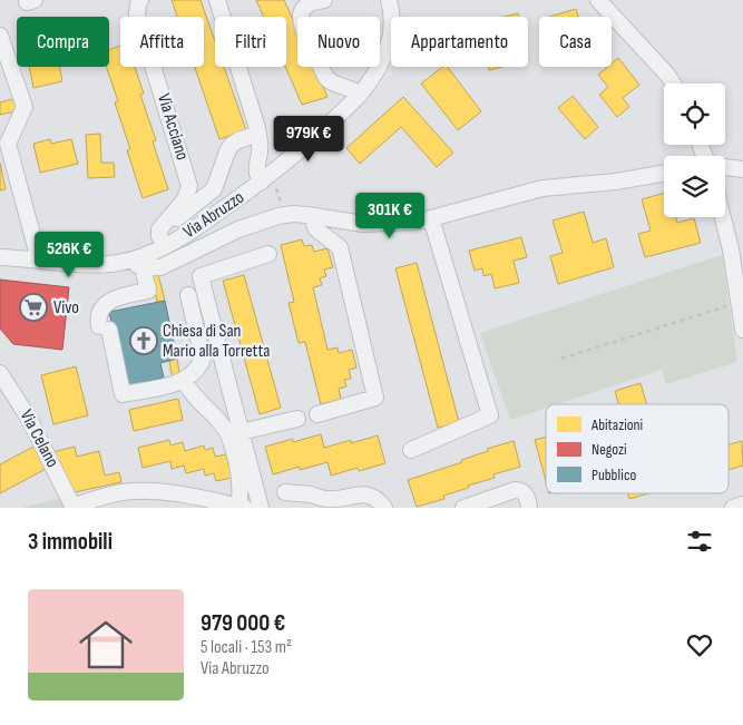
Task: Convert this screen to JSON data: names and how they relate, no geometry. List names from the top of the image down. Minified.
{"streets":{"street":["Via Acciano","Via Abruzzo","Via Celano"]},"crossings":[["Via Acciano","Via Abruzzo"]],"places":{"supermarket":["Vivo"],"church":["Chiesa di San Mario alla Torretta"]},"legend":["Abitazioni","Negozi","Pubblico"],"page":{"chip":["Compra","Affitta","Filtri","Nuovo","Appartamento","Casa"],"price":["979K €","301K €","526K €"],"heading":"3 immobili","list":[{"name":"979 000 €","note":"5 locali · 153 m² · Via Abruzzo"}]}}
